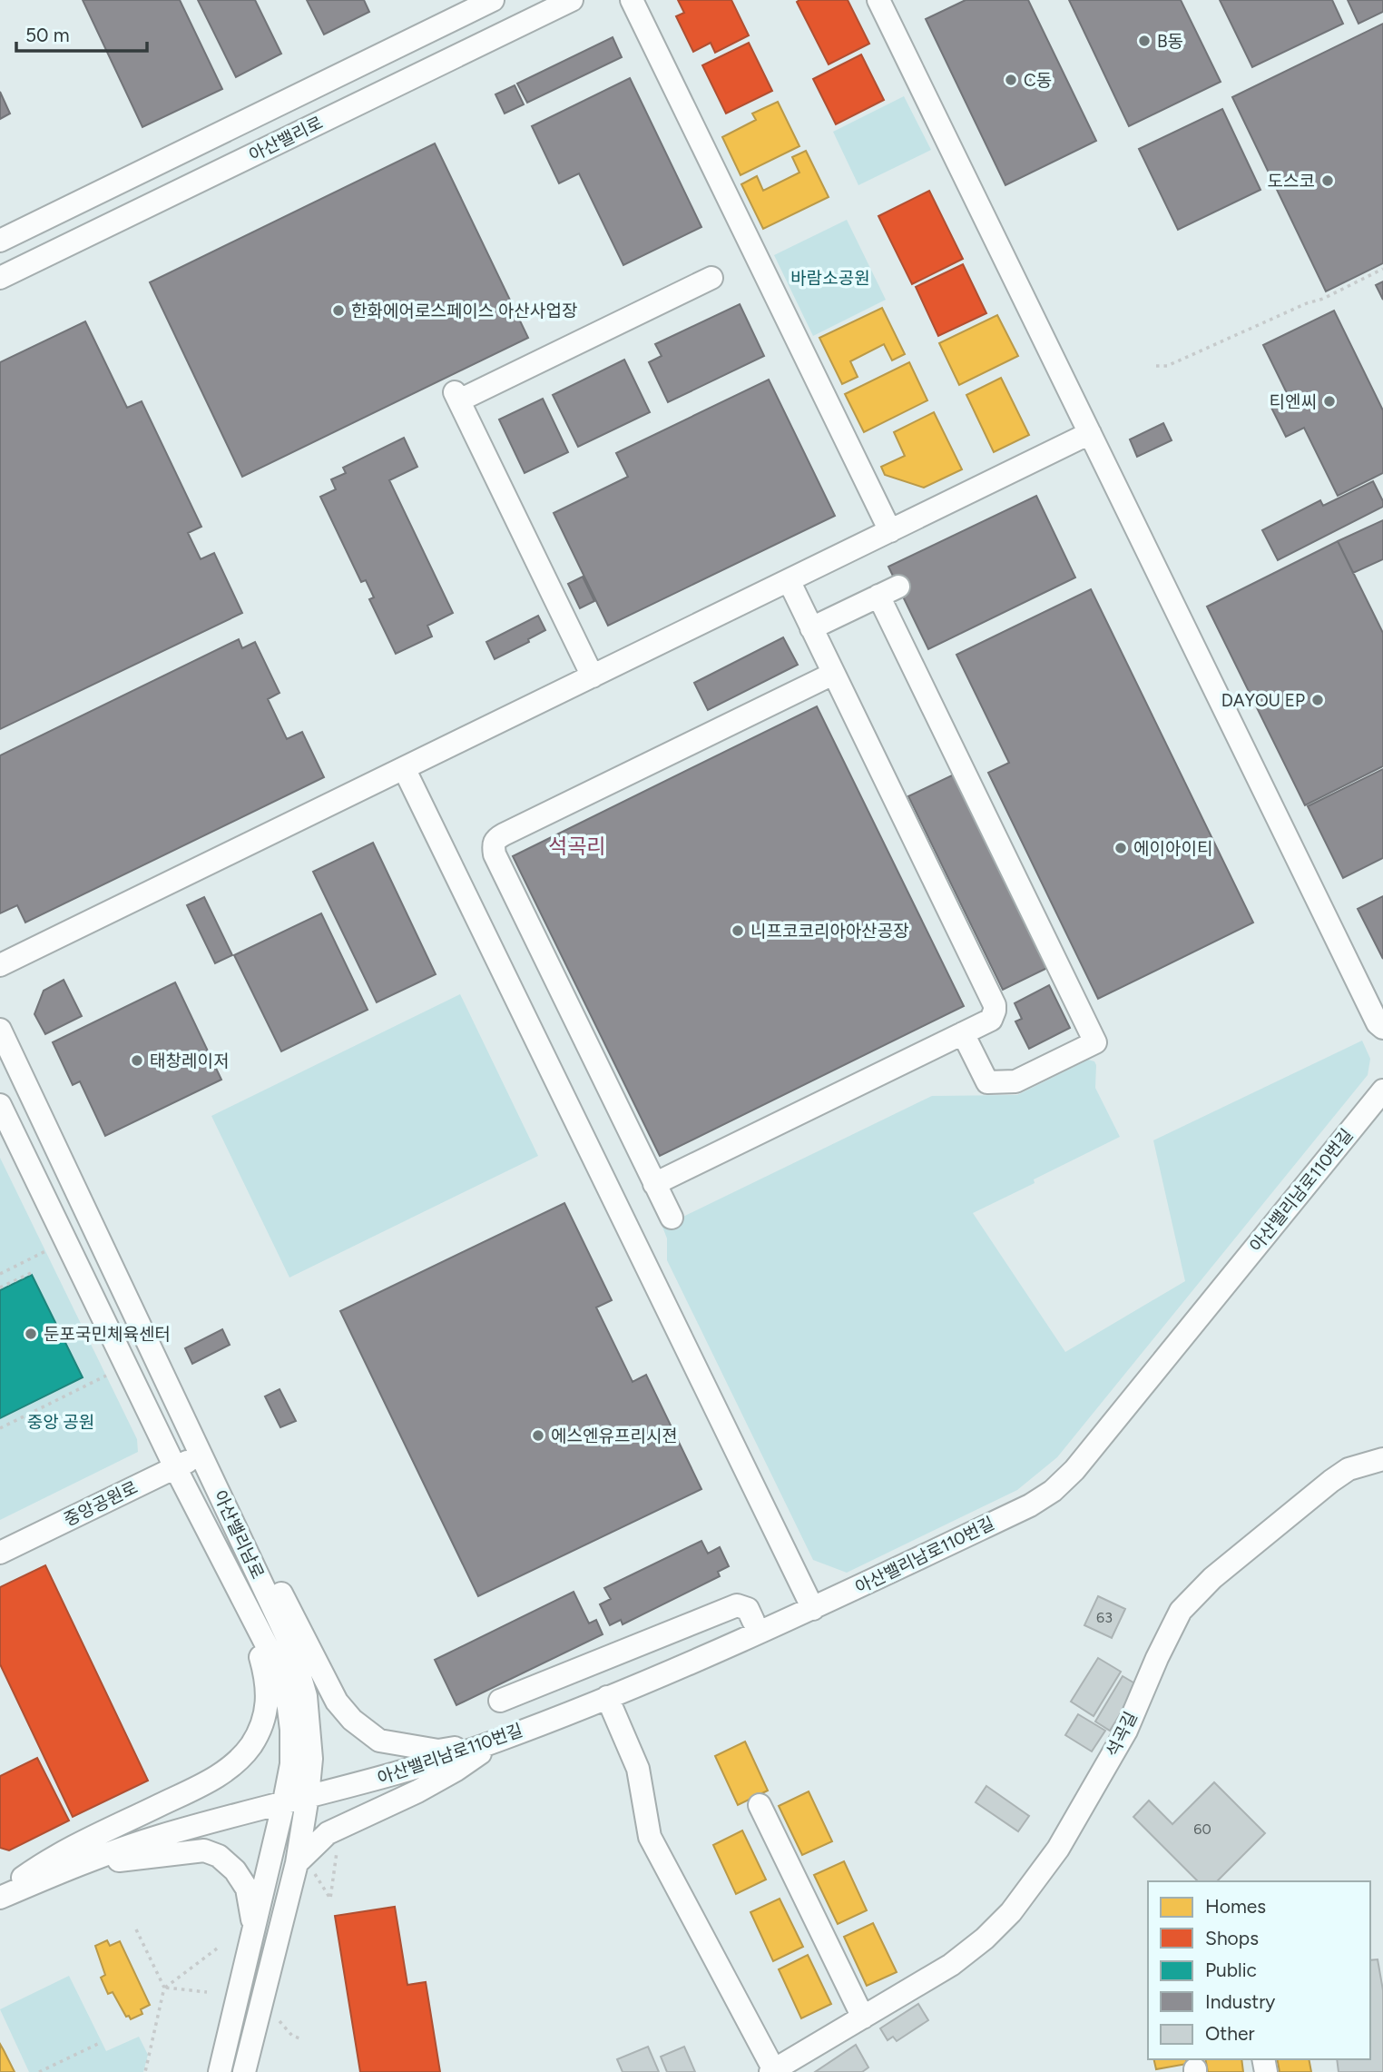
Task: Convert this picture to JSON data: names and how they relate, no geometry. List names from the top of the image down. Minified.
{"streets":{"street":["아산밸리로","아산밸리남로110번길","중앙공원로","아산밸리남로","석곡길"]},"crossings":[["아산밸리남로110번길","아산밸리남로"],["아산밸리남로110번길","석곡길"],["중앙공원로","아산밸리남로"]],"districts":["석곡리"],"parks":["바람소공원","중앙 공원"],"places":["B동","C동","도스코","한화에어로스페이스 아산사업장","티엔씨","DAYOU EP","에이아이티","니프코코리아아산공장","태창레이저","둔포국민체육센터","에스엔유프리시젼"],"house_numbers":["63","60"],"legend":["Homes","Shops","Public","Industry","Other"],"scale_bar":"50 m"}
